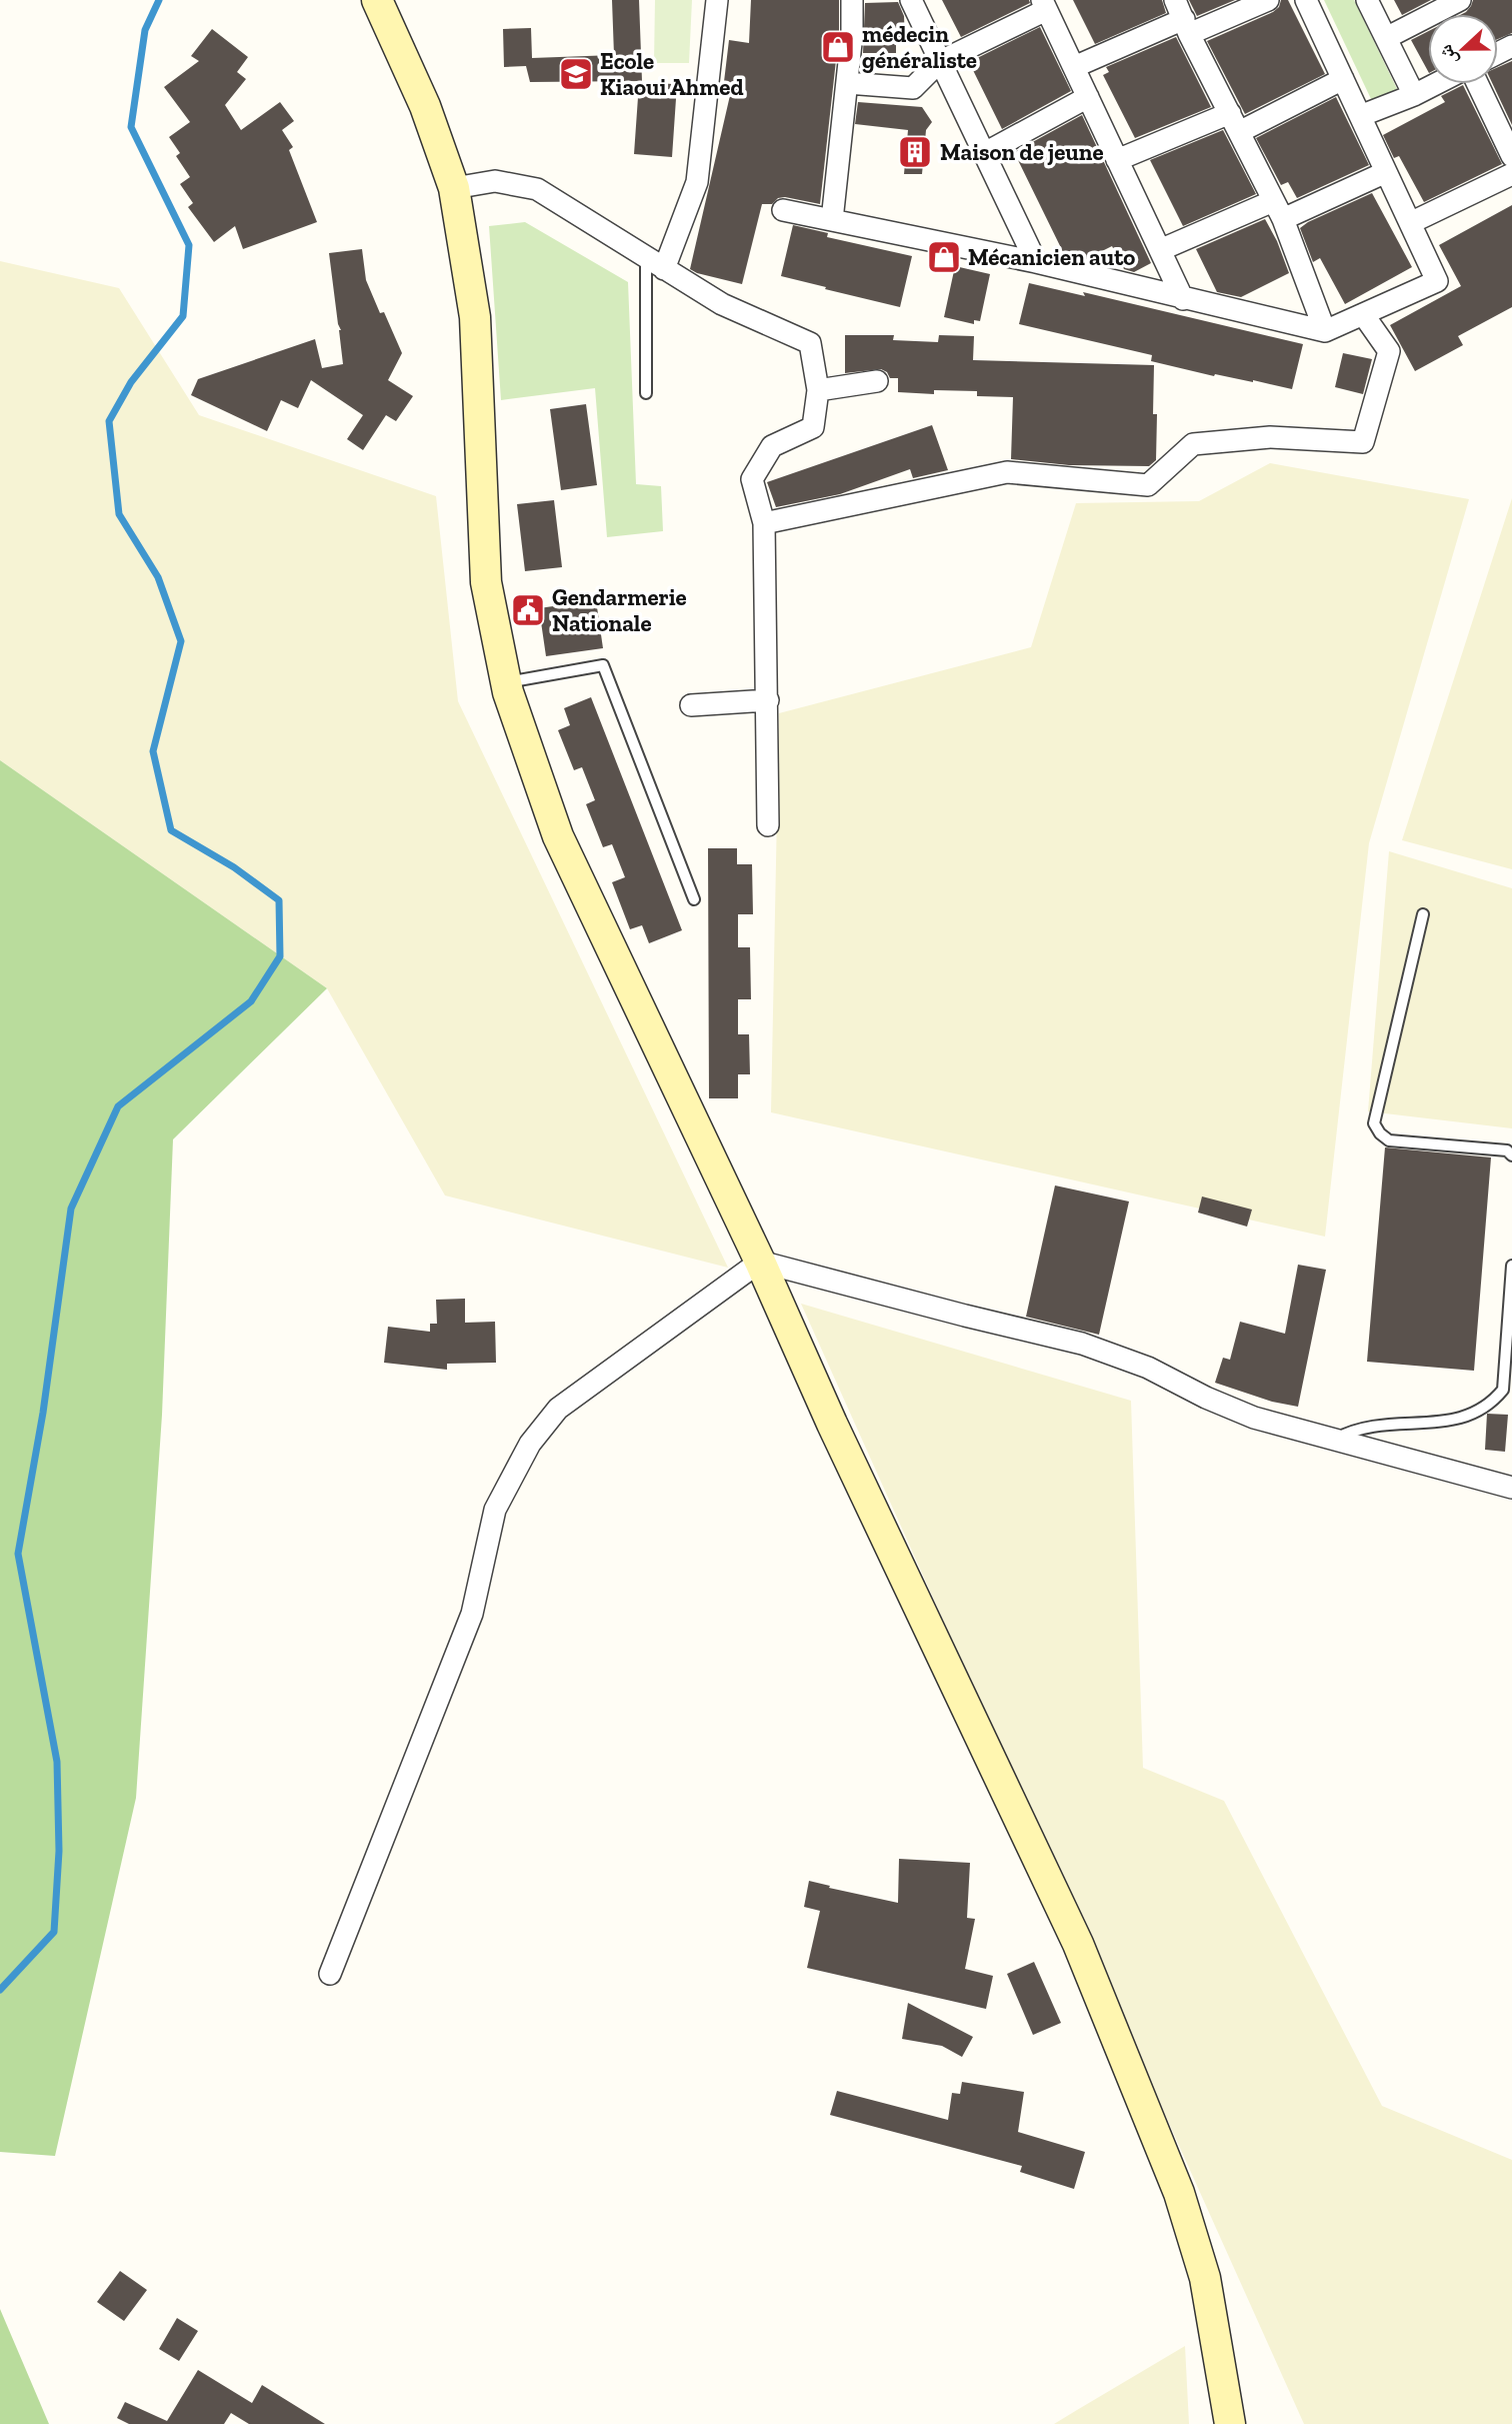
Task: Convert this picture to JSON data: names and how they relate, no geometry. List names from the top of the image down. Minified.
{"places":{"shop":["médecin généraliste","Mécanicien auto"],"school or university":["Ecole Kiaoui Ahmed"],"building":["Maison de jeune"],"public building":["Gendarmerie Nationale"]},"north":"left"}
